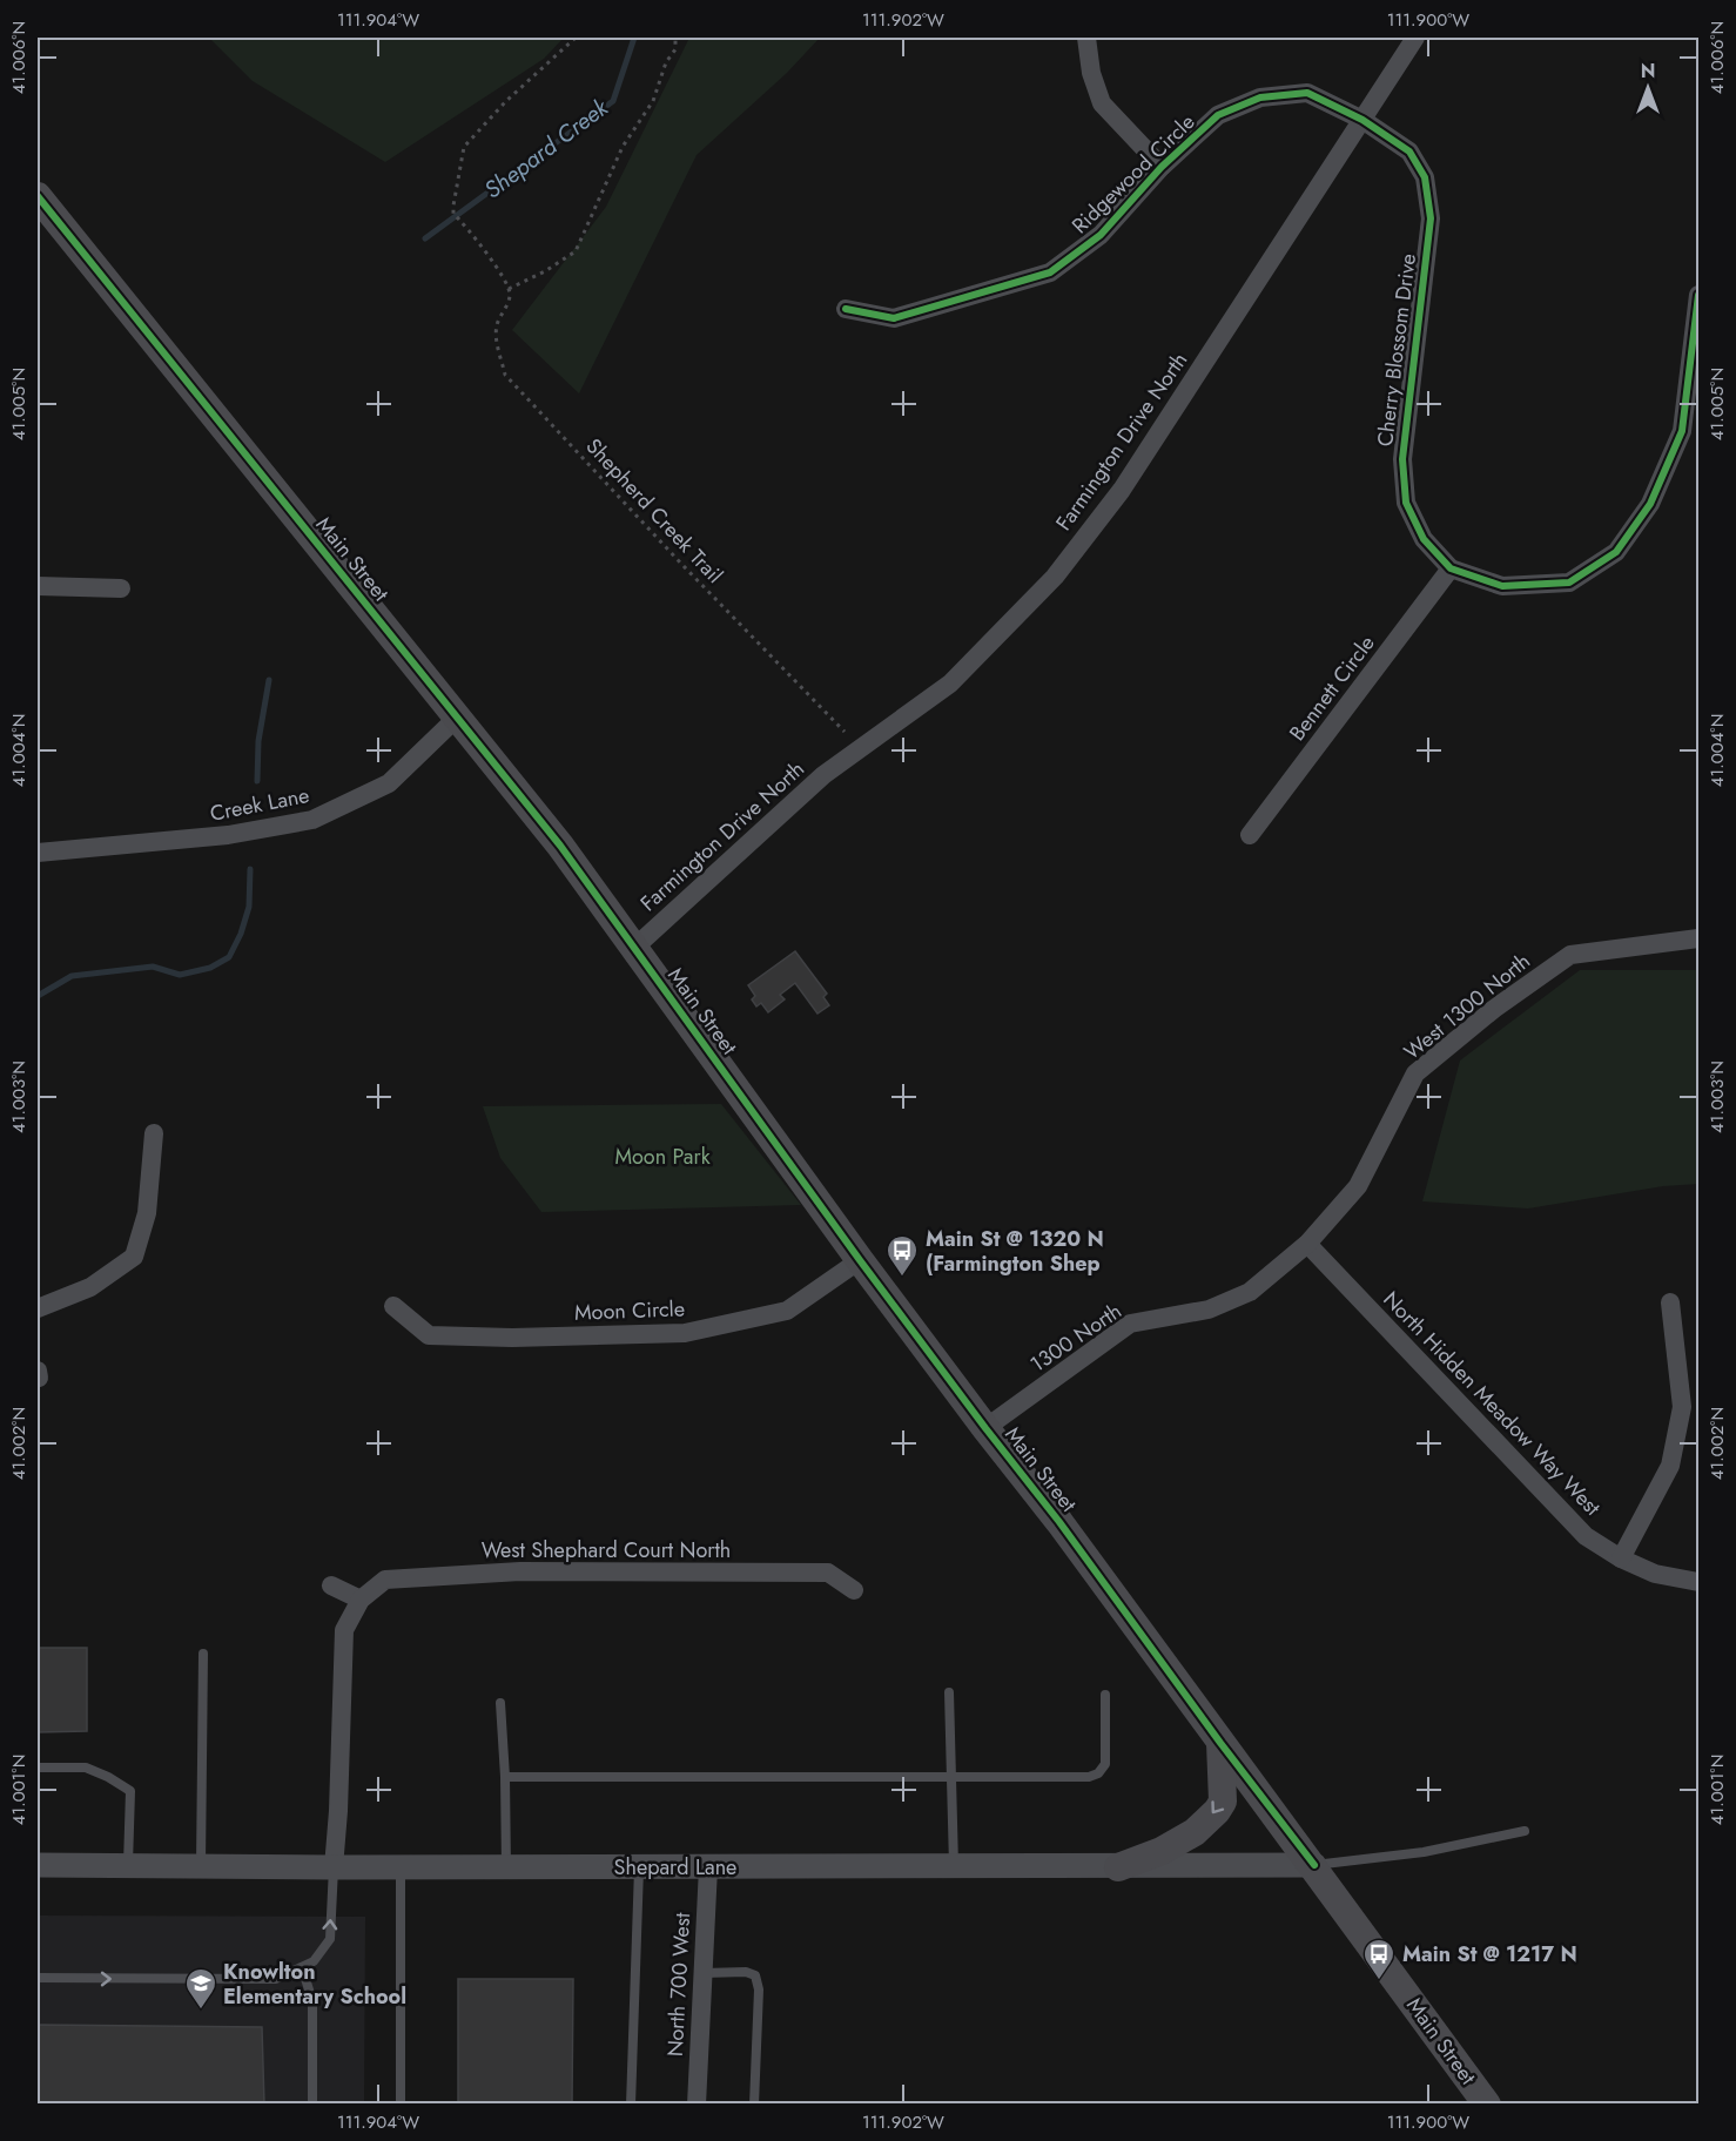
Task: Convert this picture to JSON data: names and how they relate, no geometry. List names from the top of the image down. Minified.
{"streets":{"main road":["Main Street"],"street":["Ridgewood Circle","Cherry Blossom Drive","Farmington Drive North","Bennett Circle","Creek Lane","West 1300 North","Moon Circle","1300 North","North Hidden Meadow Way West","West Shephard Court North","Shepard Lane","North 700 West"],"path":["Shepherd Creek Trail"]},"crossings":[["Ridgewood Circle","Cherry Blossom Drive"],["Ridgewood Circle","Farmington Drive North"],["Cherry Blossom Drive","Farmington Drive North"],["Cherry Blossom Drive","Bennett Circle"],["Farmington Drive North","Main Street"],["Main Street","Creek Lane"],["Main Street","Moon Circle"],["Main Street","1300 North"],["Main Street","Shepard Lane"],["West 1300 North","1300 North"],["West 1300 North","North Hidden Meadow Way West"],["1300 North","North Hidden Meadow Way West"],["Shepard Lane","North 700 West"]],"water":["Shepard Creek"],"parks":["Moon Park"],"places":{"bus stop":["Main St @ 1320 N (Farmington Shep","Main St @ 1217 N"],"school or university":["Knowlton Elementary School"]},"north":"top","coordinates":["111.904°W","111.902°W","111.900°W","41.006°N","41.005°N","41.004°N","41.003°N","41.002°N","41.001°N"]}
